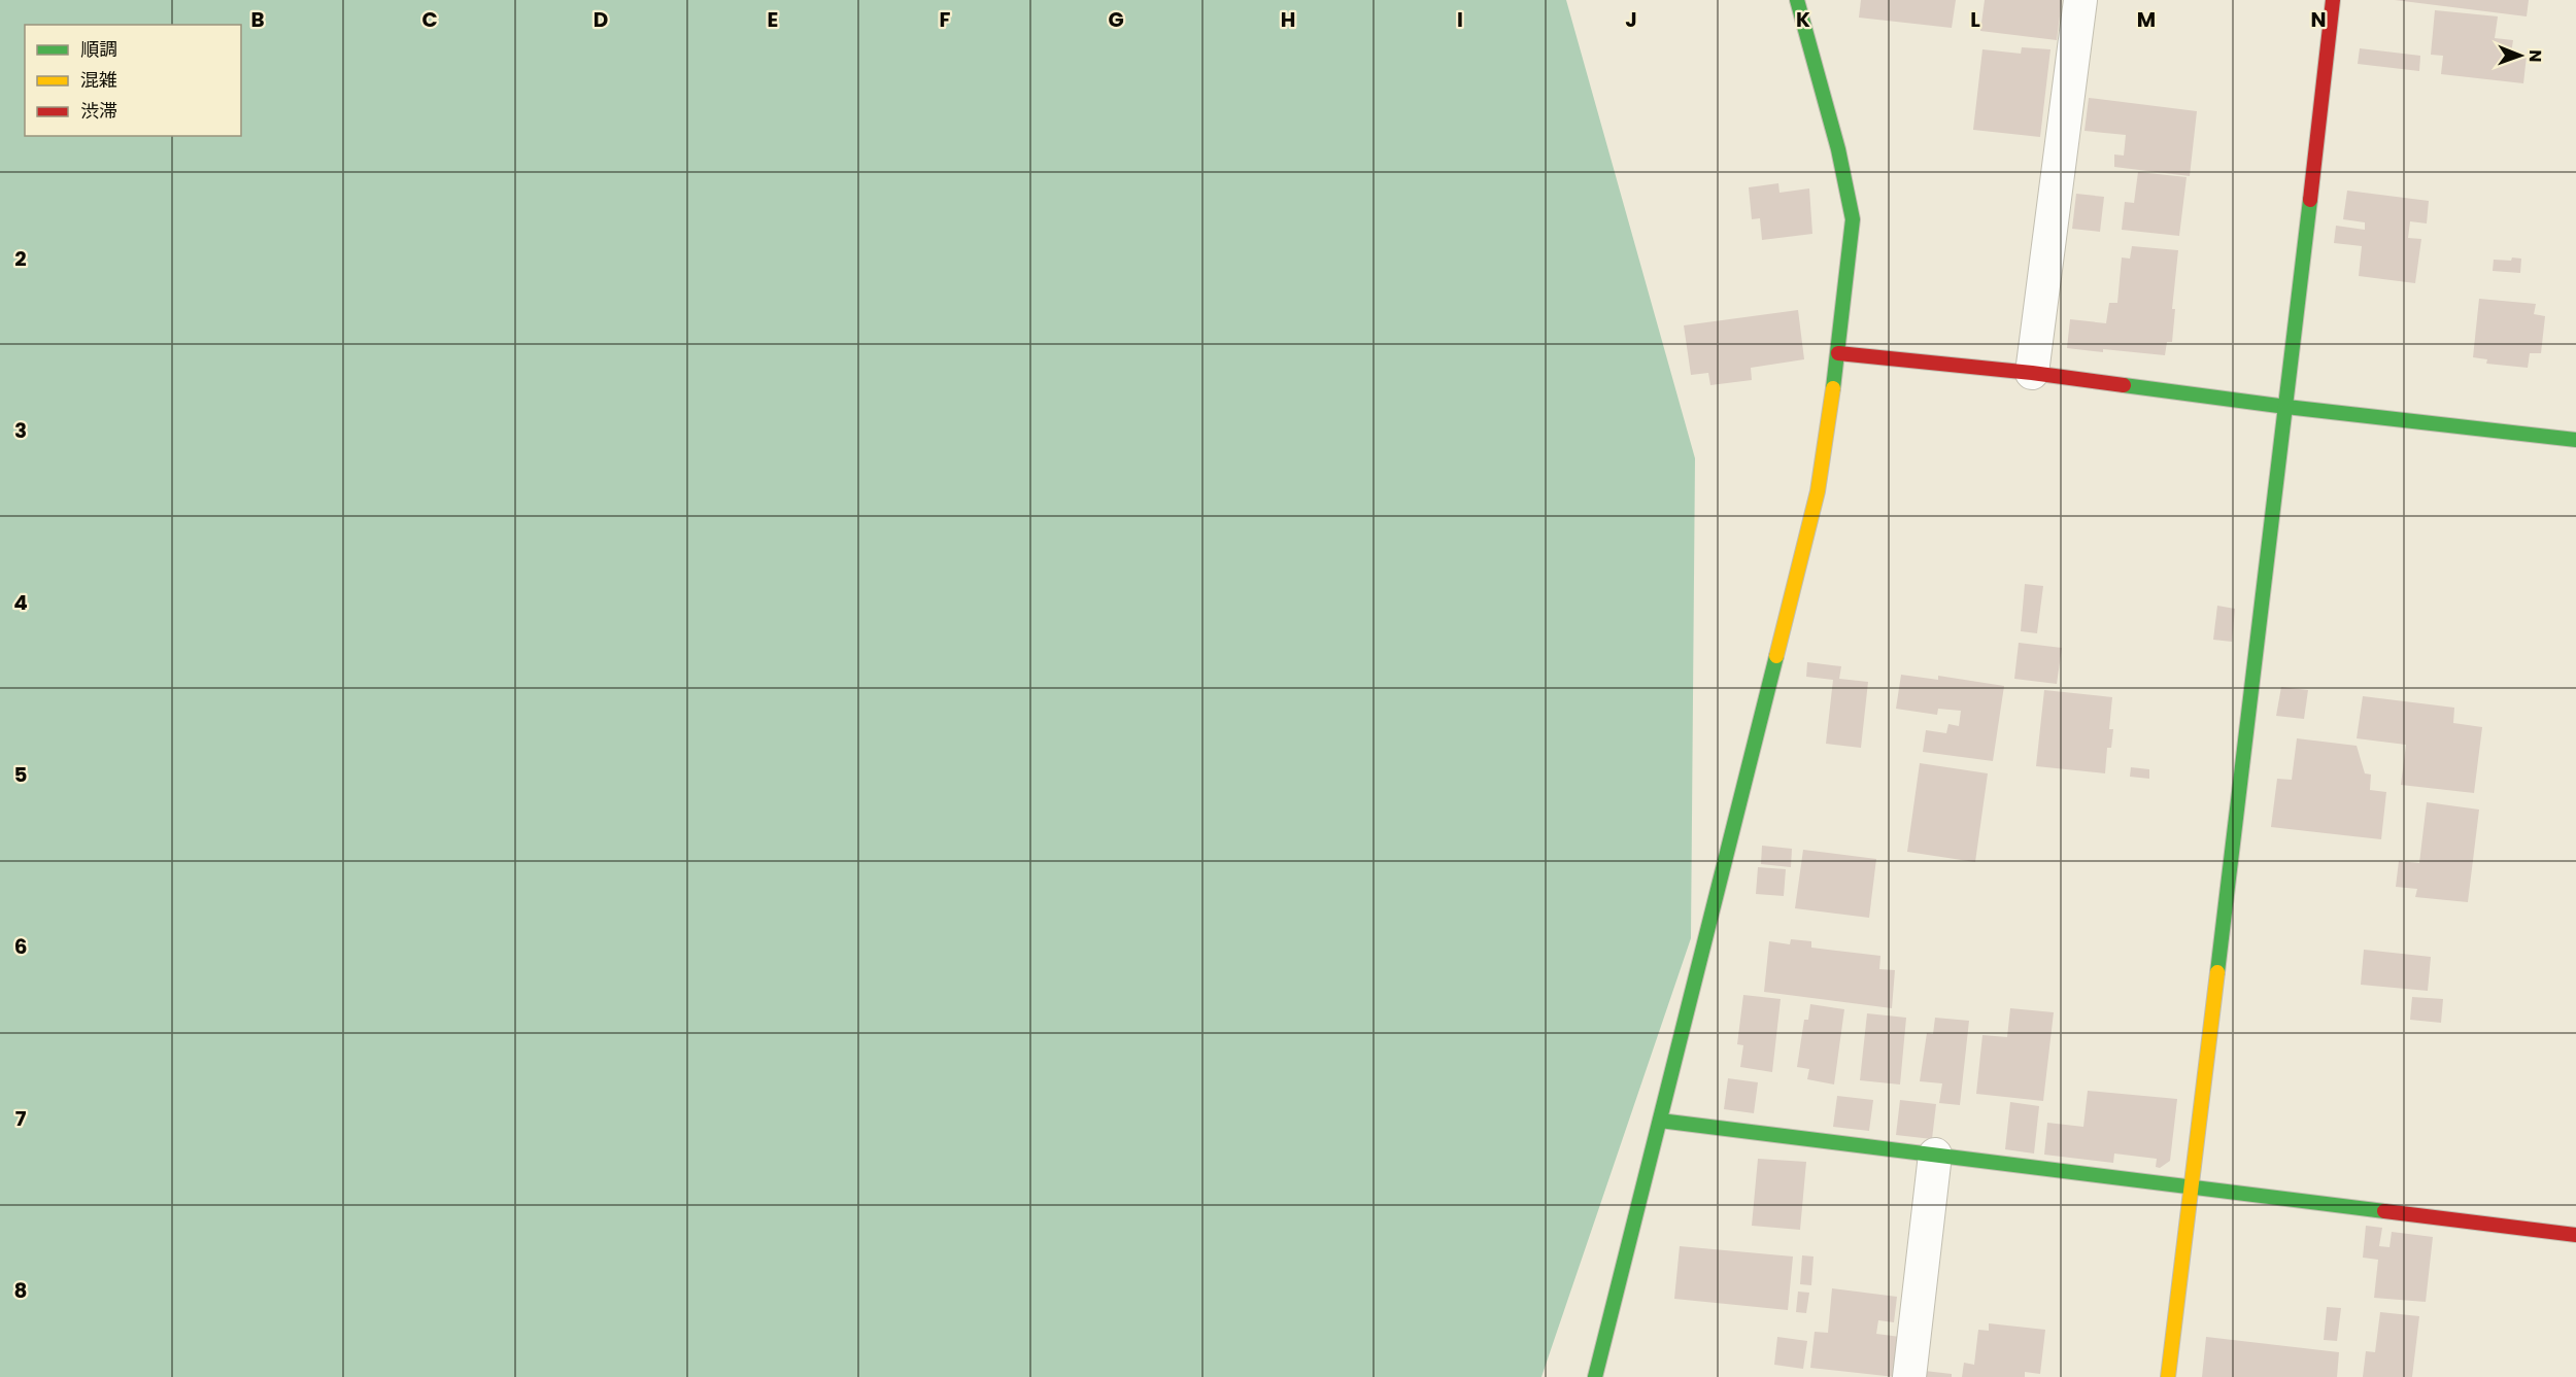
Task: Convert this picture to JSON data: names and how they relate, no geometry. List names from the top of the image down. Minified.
{"legend":["順調","混雑","渋滞"],"north":"right","grid":{"columns":["B","C","D","E","F","G","H","I","J","K","L","M","N"],"rows":["2","3","4","5","6","7","8"]}}
